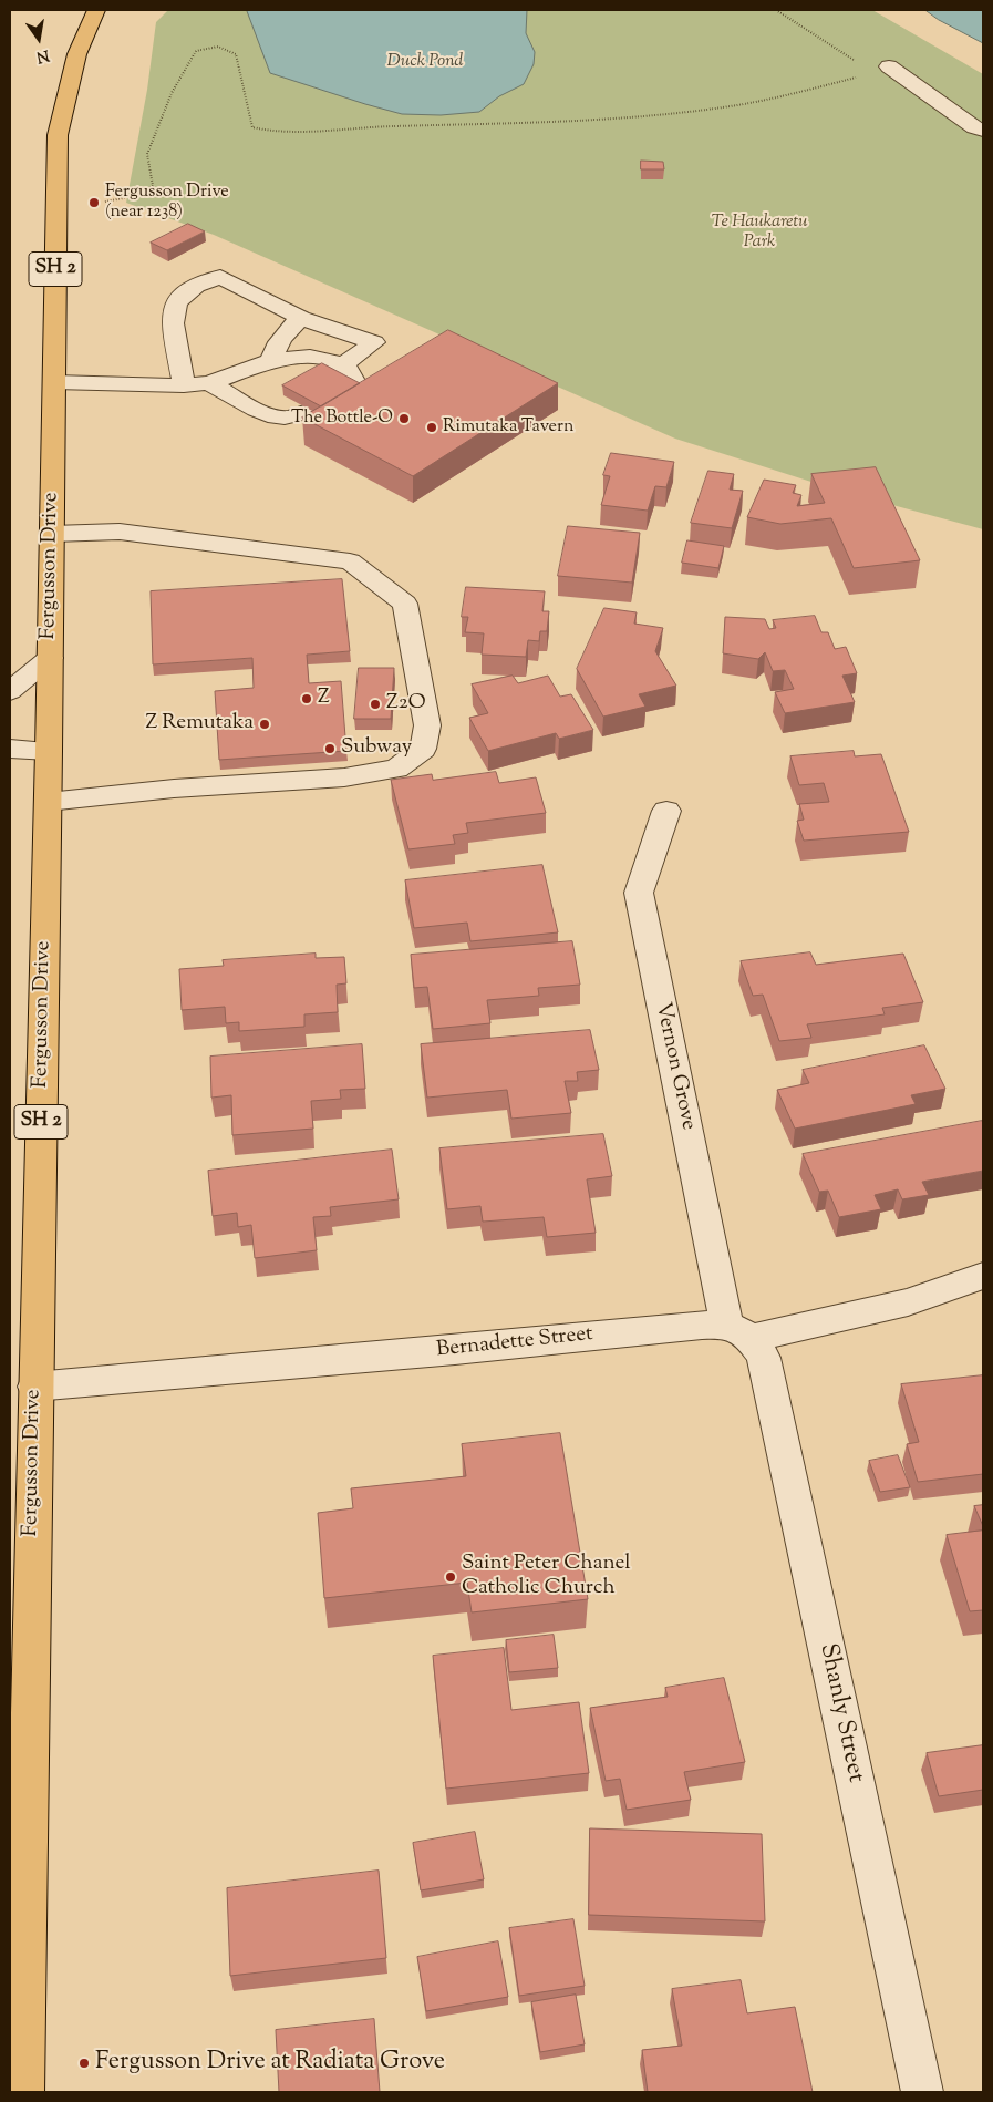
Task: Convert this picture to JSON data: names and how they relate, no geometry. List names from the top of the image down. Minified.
{"streets":{"highway":["SH 2","Fergusson Drive"],"street":["Vernon Grove","Bernadette Street","Shanly Street"]},"crossings":[["Fergusson Drive","Bernadette Street"],["Vernon Grove","Bernadette Street"],["Vernon Grove","Shanly Street"],["Bernadette Street","Shanly Street"]],"water":["Duck Pond"],"parks":["Te Haukaretu Park"],"places":["Fergusson Drive (near 1238)","The Bottle-O","Rimutaka Tavern","Z","Z2O","Z Remutaka","Subway","Saint Peter Chanel Catholic Church","Fergusson Drive at Radiata Grove"],"north":"bottom"}
